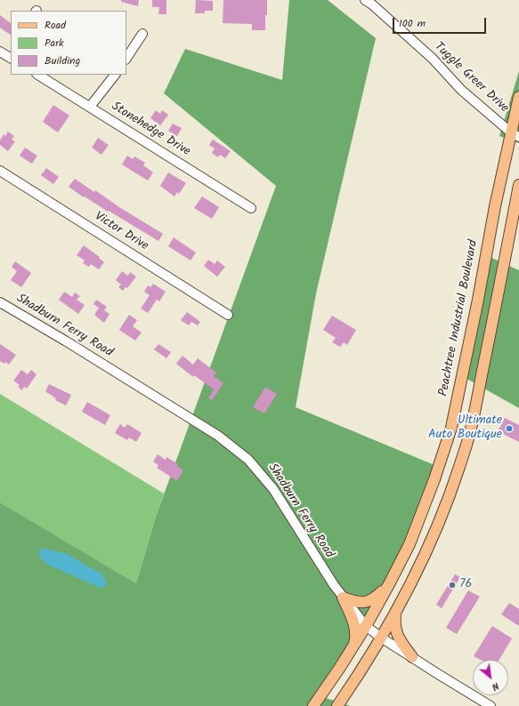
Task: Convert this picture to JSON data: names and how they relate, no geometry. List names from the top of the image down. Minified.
{"streets":{"main road":["Peachtree Industrial Boulevard"],"street":["Tuggle Greer Drive","Stonehedge Drive","Victor Drive","Shadburn Ferry Road"]},"crossings":[["Tuggle Greer Drive","Peachtree Industrial Boulevard"],["Peachtree Industrial Boulevard","Shadburn Ferry Road"]],"places":["Ultimate Auto Boutique","76"],"legend":["Road","Park","Building"],"scale_bar":"100 m","north":"bottom right"}
